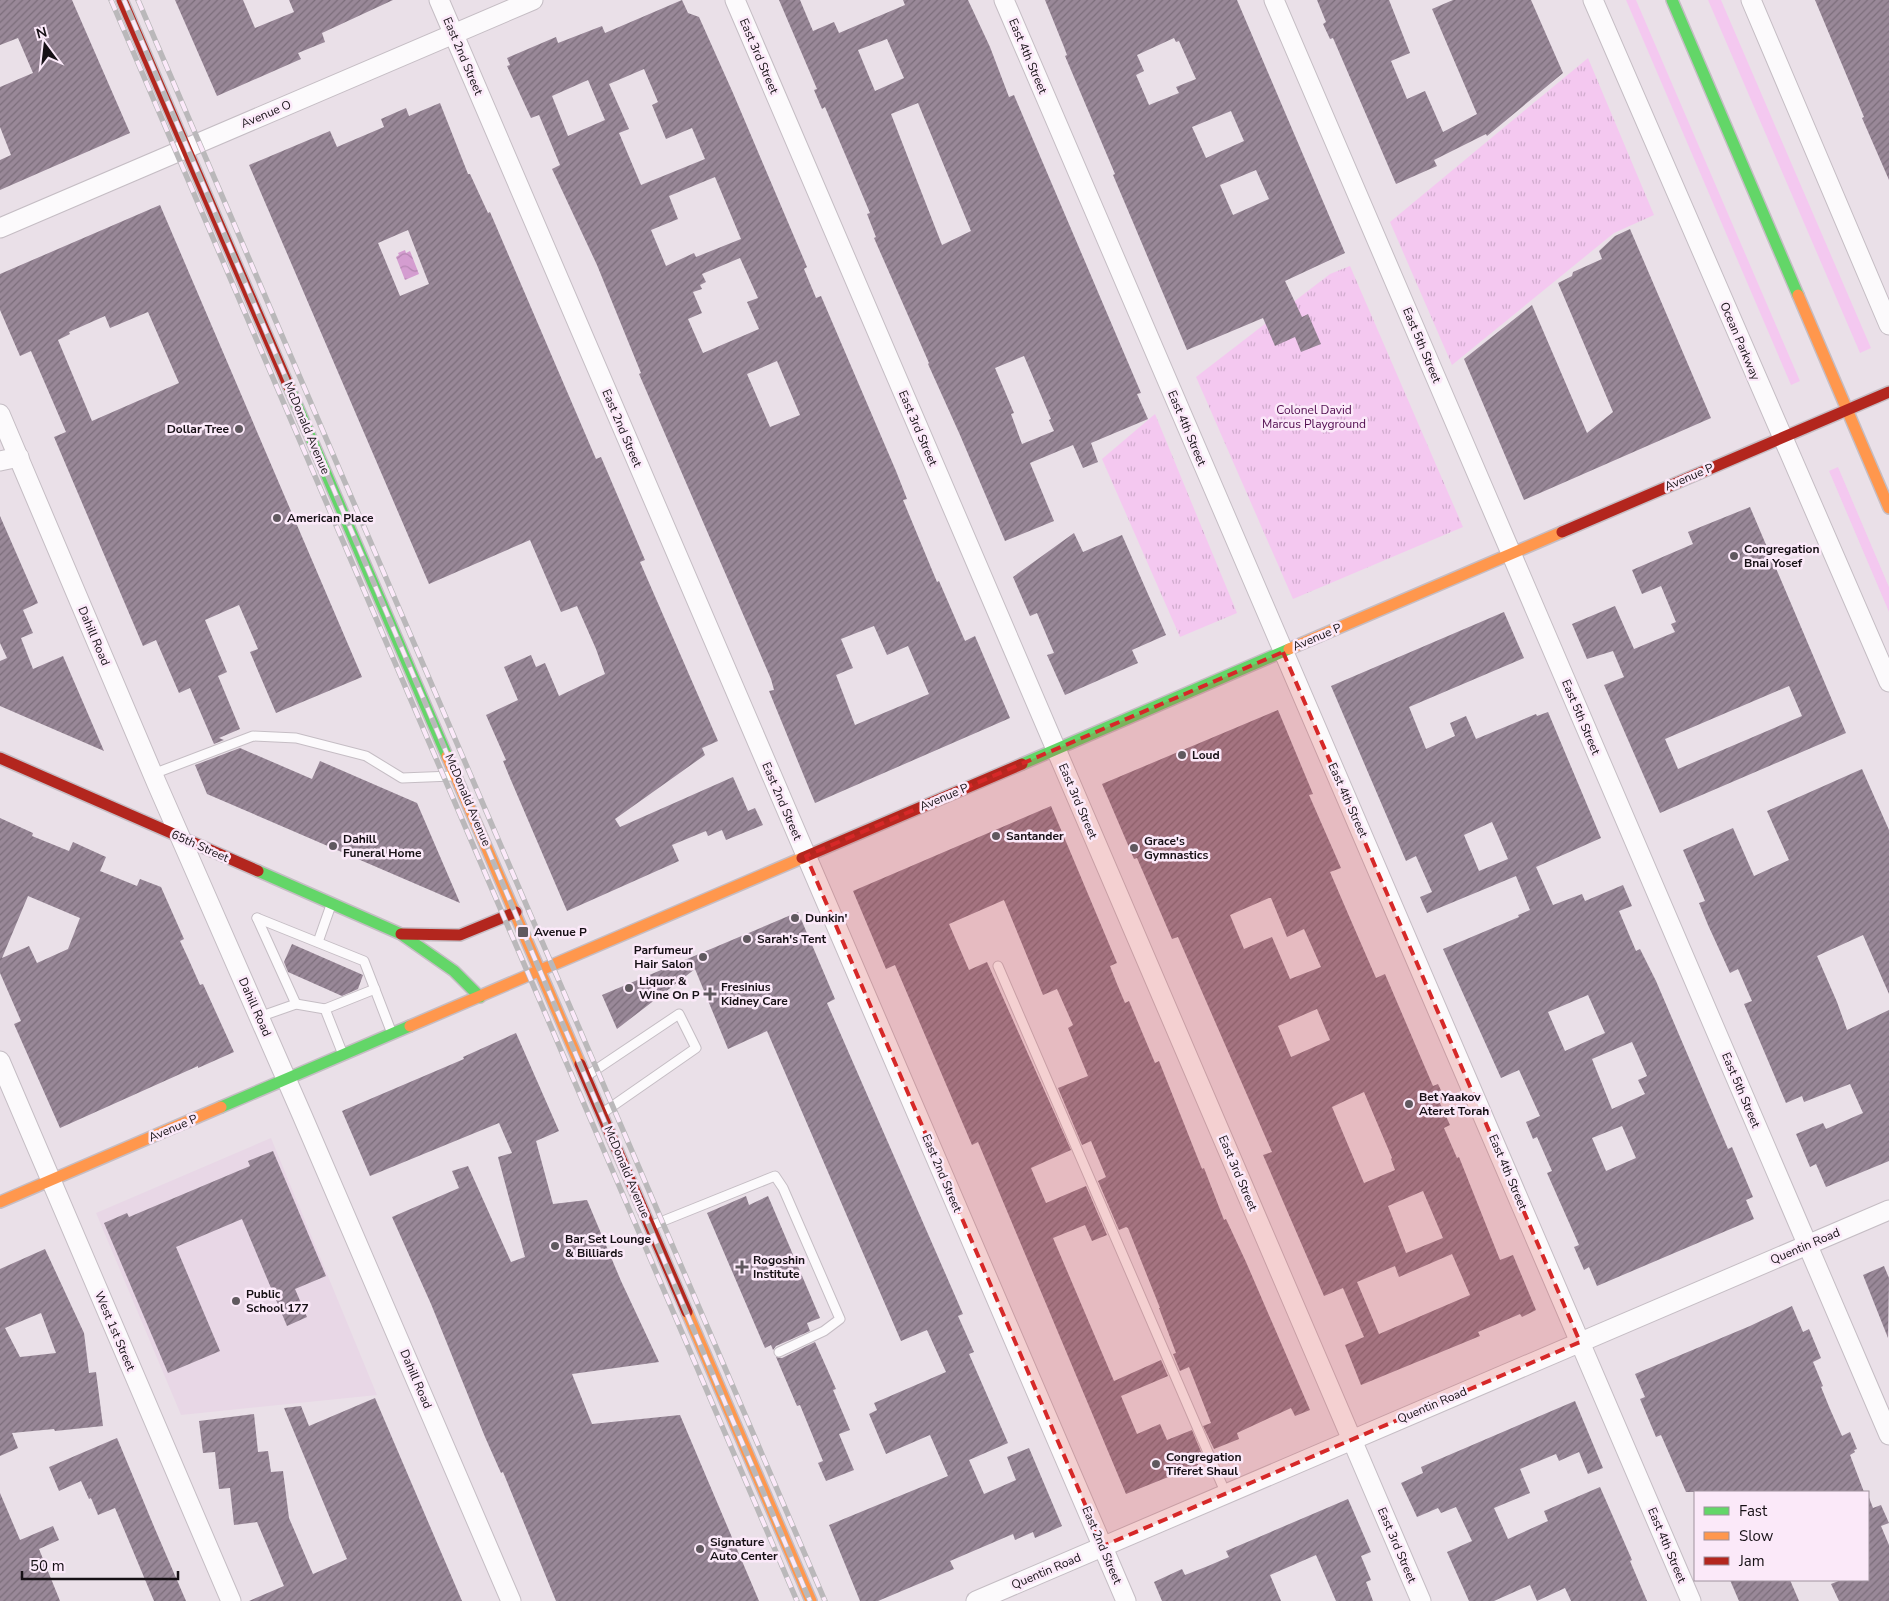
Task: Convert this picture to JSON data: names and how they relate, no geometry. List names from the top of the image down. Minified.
{"streets":{"main road":["McDonald Avenue","Avenue P","65th Street"],"street":["East 2nd Street","East 3rd Street","East 4th Street","Avenue O","Ocean Parkway","East 5th Street","Dahill Road","Quentin Road","West 1st Street"]},"crossings":[["East 2nd Street","Avenue O"],["East 2nd Street","Avenue P"],["East 2nd Street","Quentin Road"],["East 3rd Street","Avenue P"],["East 3rd Street","Quentin Road"],["East 4th Street","Avenue P"],["East 4th Street","Quentin Road"],["Avenue O","McDonald Avenue"],["Ocean Parkway","Avenue P"],["East 5th Street","Avenue P"],["East 5th Street","Quentin Road"],["McDonald Avenue","Avenue P"],["McDonald Avenue","65th Street"],["Avenue P","Dahill Road"],["Avenue P","65th Street"],["Avenue P","West 1st Street"],["Dahill Road","65th Street"]],"parks":["Colonel David Marcus Playground"],"places":{"other":["Dollar Tree","American Place","Congregation Bnai Yosef","Loud","Santander","Dahill Funeral Home","Grace's Gymnastics","Dunkin'","Sarah's Tent","Parfumeur Hair Salon","Liquor & Wine On P","Bet Yaakov Ateret Torah","Bar Set Lounge & Billiards","Public School 177","Congregation Tiferet Shaul","Signature Auto Center"],"transit":["Avenue P"],"health":["Fresinius Kidney Care","Rogoshin Institute"]},"legend":["Fast","Slow","Jam"],"scale_bar":"50 m","north":"top"}
